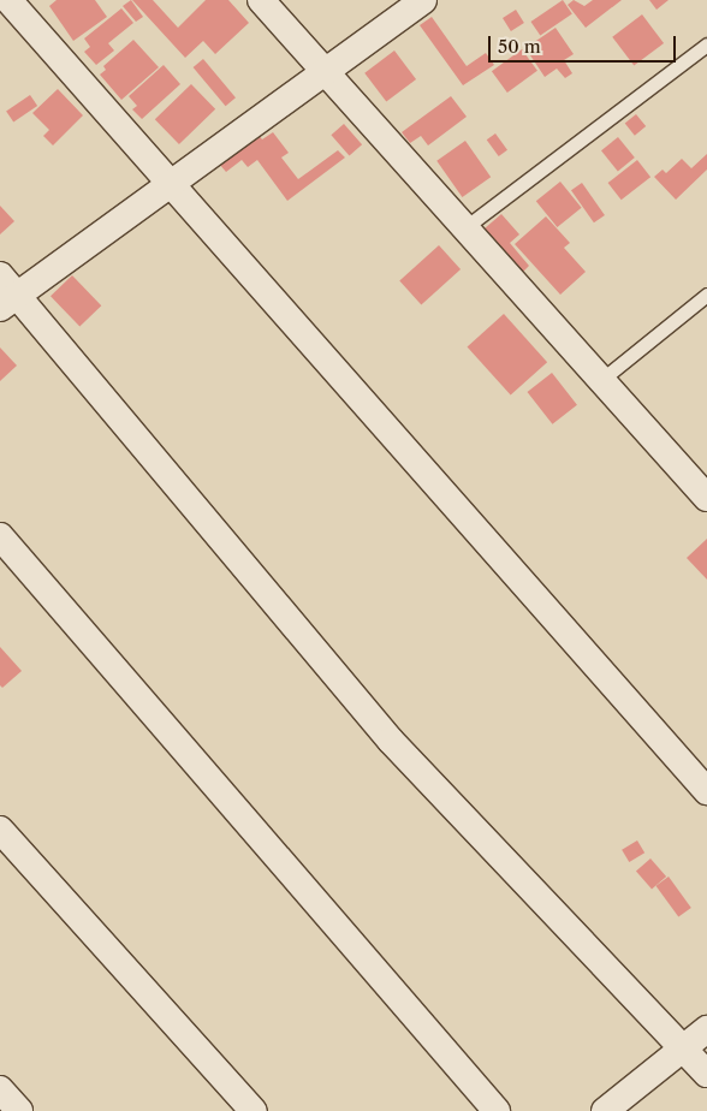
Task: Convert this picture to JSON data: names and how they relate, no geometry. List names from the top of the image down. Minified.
{"scale_bar":"50 m"}
